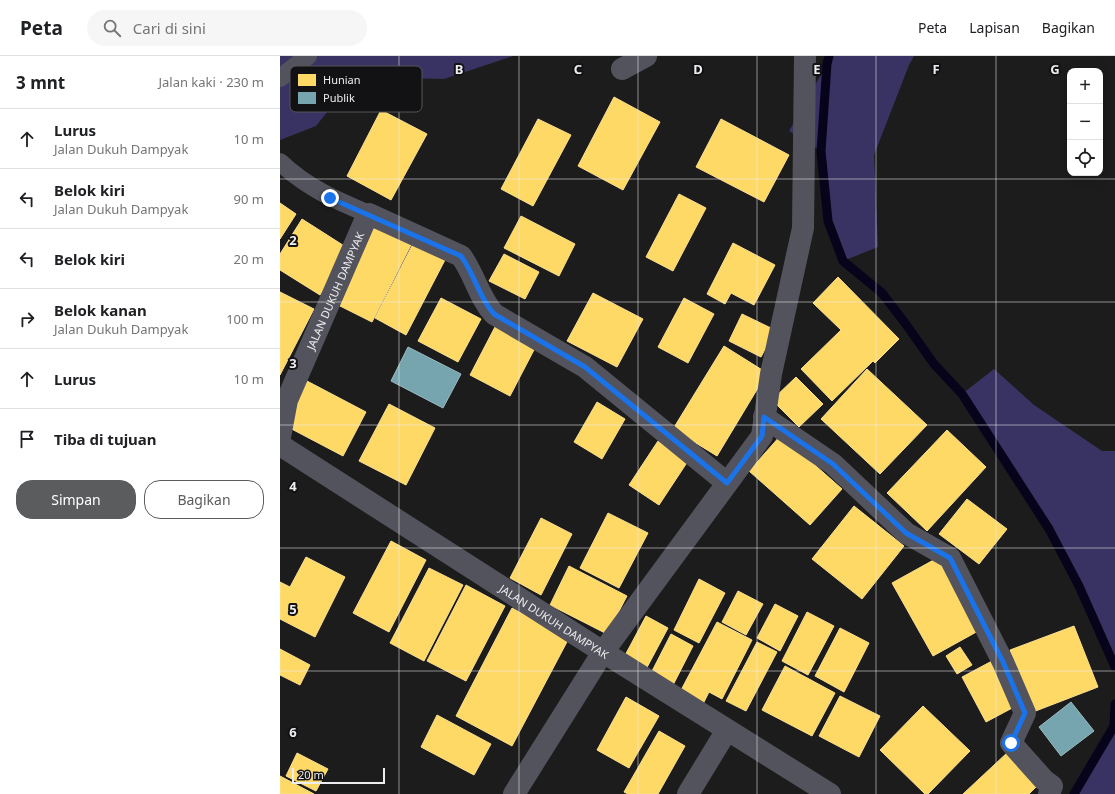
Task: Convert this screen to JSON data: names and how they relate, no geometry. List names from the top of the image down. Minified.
{"streets":{"street":["JALAN DUKUH DAMPYAK"]},"legend":["Hunian","Publik"],"scale_bar":"20 m","page":{"header":"Peta","search":"Cari di sini","nav":["Peta","Lapisan","Bagikan"],"heading":["3 mnt","Jalan kaki · 230 m"],"map_buttons":["+","−"],"list":[["Lurus","Jalan Dukuh Dampyak","10 m"],["Belok kiri","Jalan Dukuh Dampyak","90 m"],["Belok kiri","20 m"],["Belok kanan","Jalan Dukuh Dampyak","100 m"],["Lurus","10 m"],"Tiba di tujuan"],"buttons":["Simpan","Bagikan"],"scale":"20 m"},"grid":{"columns":["B","C","D","E","F","G"],"rows":["2","3","4","5","6"]}}
